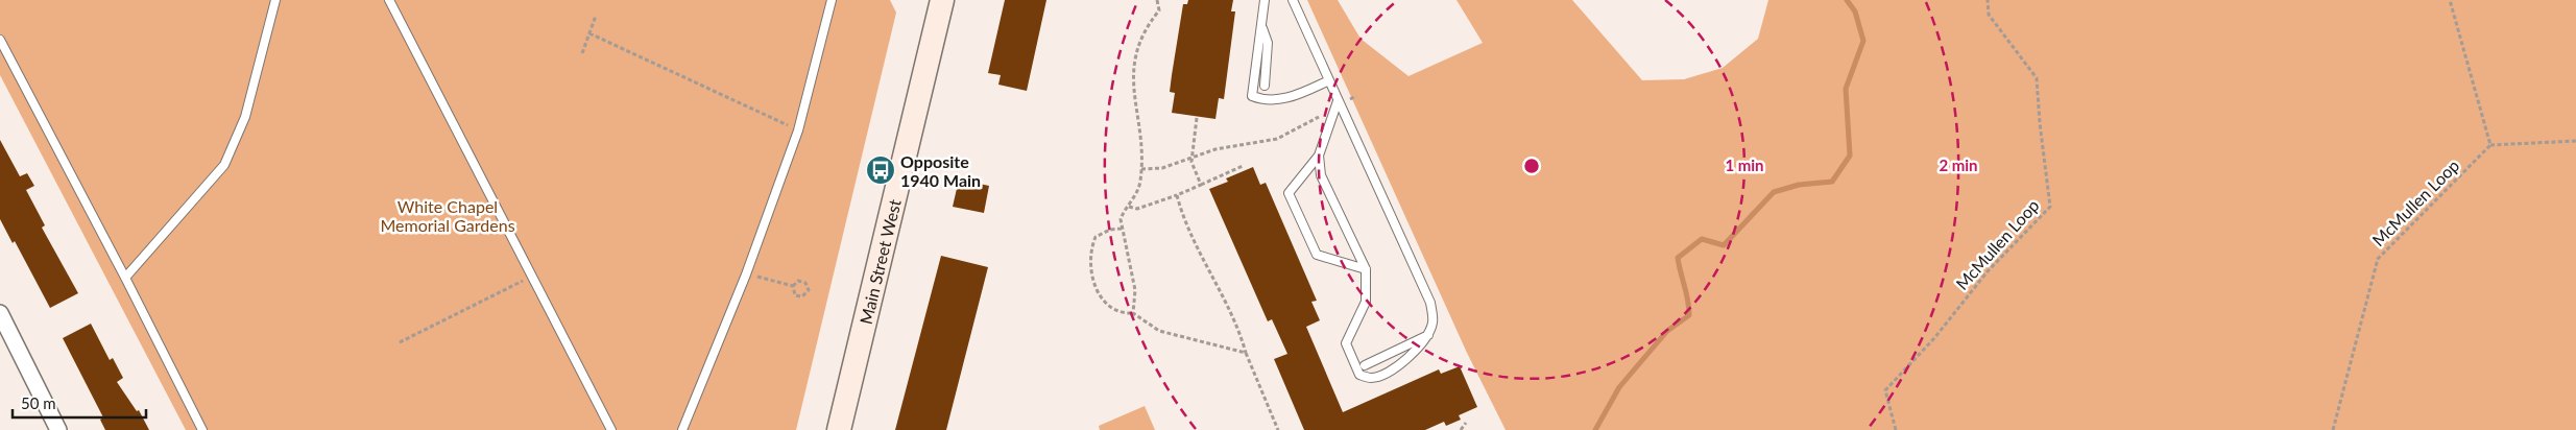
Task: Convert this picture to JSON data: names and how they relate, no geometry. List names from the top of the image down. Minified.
{"streets":{"main road":["Main Street West"],"path":["McMullen Loop"]},"parks":["White Chapel Memorial Gardens"],"places":{"bus stop":["Opposite 1940 Main"]},"scale_bar":"50 m","rings":["1 min","2 min"]}
